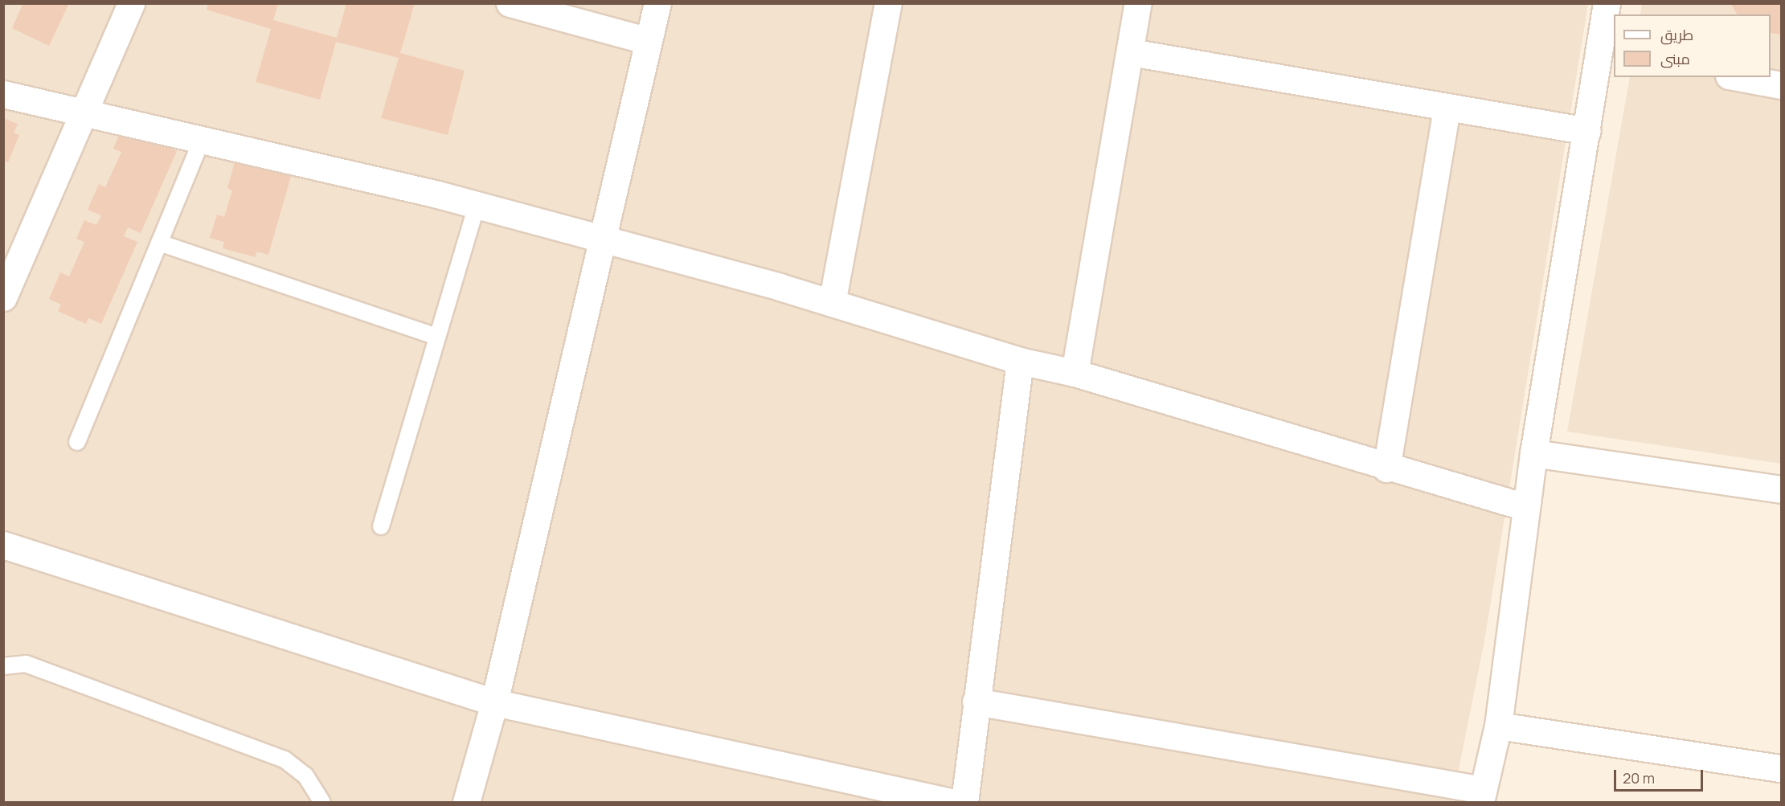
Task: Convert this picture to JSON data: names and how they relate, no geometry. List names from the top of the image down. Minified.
{"legend":["طريق","مبنى"],"scale_bar":"20 m"}
